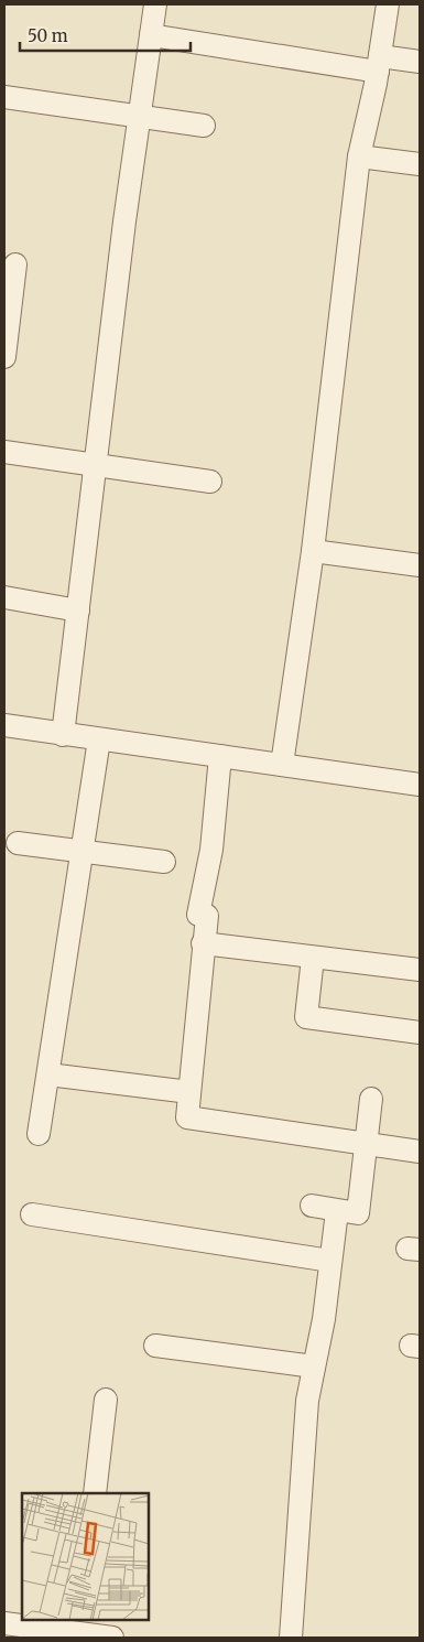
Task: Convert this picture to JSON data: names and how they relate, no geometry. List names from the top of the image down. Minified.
{"scale_bar":"50 m"}
